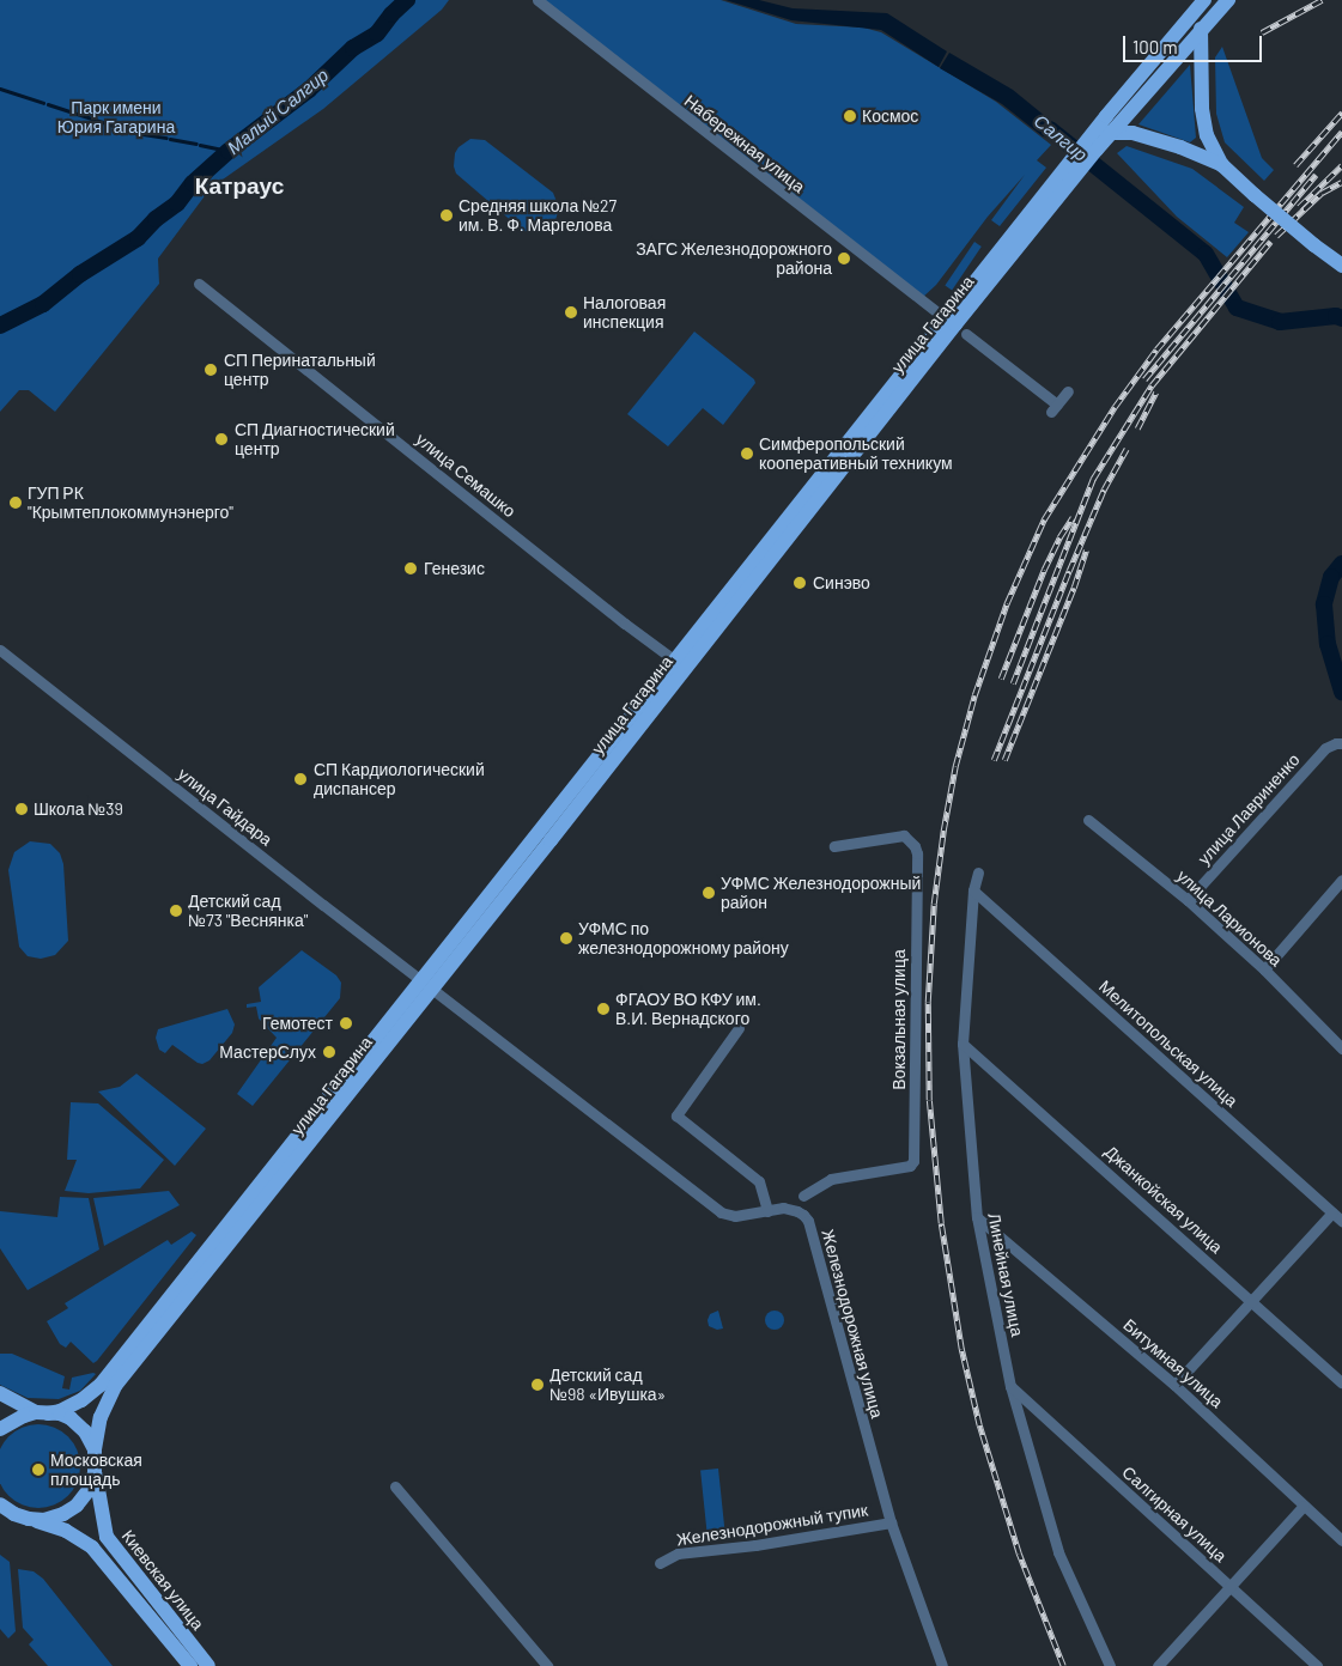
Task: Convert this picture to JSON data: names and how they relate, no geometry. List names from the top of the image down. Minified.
{"streets":{"main road":["улица Гагарина","Киевская улица"],"street":["Набережная улица","улица Семашко","улица Гайдара","улица Лавриненко","улица Ларионова","Вокзальная улица","Мелитопольская улица","Джанкойская улица","Линейная улица","Железнодорожная улица","Битумная улица","Салгирная улица","Железнодорожный тупик"]},"crossings":[["Набережная улица","улица Гагарина"],["улица Гагарина","улица Семашко"],["улица Гагарина","улица Гайдара"],["улица Гагарина","Железнодорожная улица"],["улица Гайдара","Железнодорожная улица"],["улица Лавриненко","улица Ларионова"],["Мелитопольская улица","Линейная улица"],["Джанкойская улица","Линейная улица"],["Линейная улица","Битумная улица"],["Линейная улица","Салгирная улица"],["Железнодорожная улица","Железнодорожный тупик"]],"districts":["Катраус"],"water":["Малый Салгир","Салгир"],"parks":["Парк имени Юрия Гагарина"],"places":["Космос","Средняя школа №27 им. В. Ф. Маргелова","ЗАГС Железнодорожного района","Налоговая инспекция","СП Перинатальный центр","СП Диагностический центр","Симферопольский кооперативный техникум","ГУП РК \"Крымтеплокоммунэнерго\"","Генезис","Синэво","СП Кардиологический диспансер","Школа №39","УФМС Железнодорожный район","Детский сад №73 \"Веснянка\"","УФМС по железнодорожному району","ФГАОУ ВО КФУ им. В.И. Вернадского","Гемотест","МастерСлух","Детский сад №98 «Ивушка»","Московская площадь"],"scale_bar":"100 m"}
